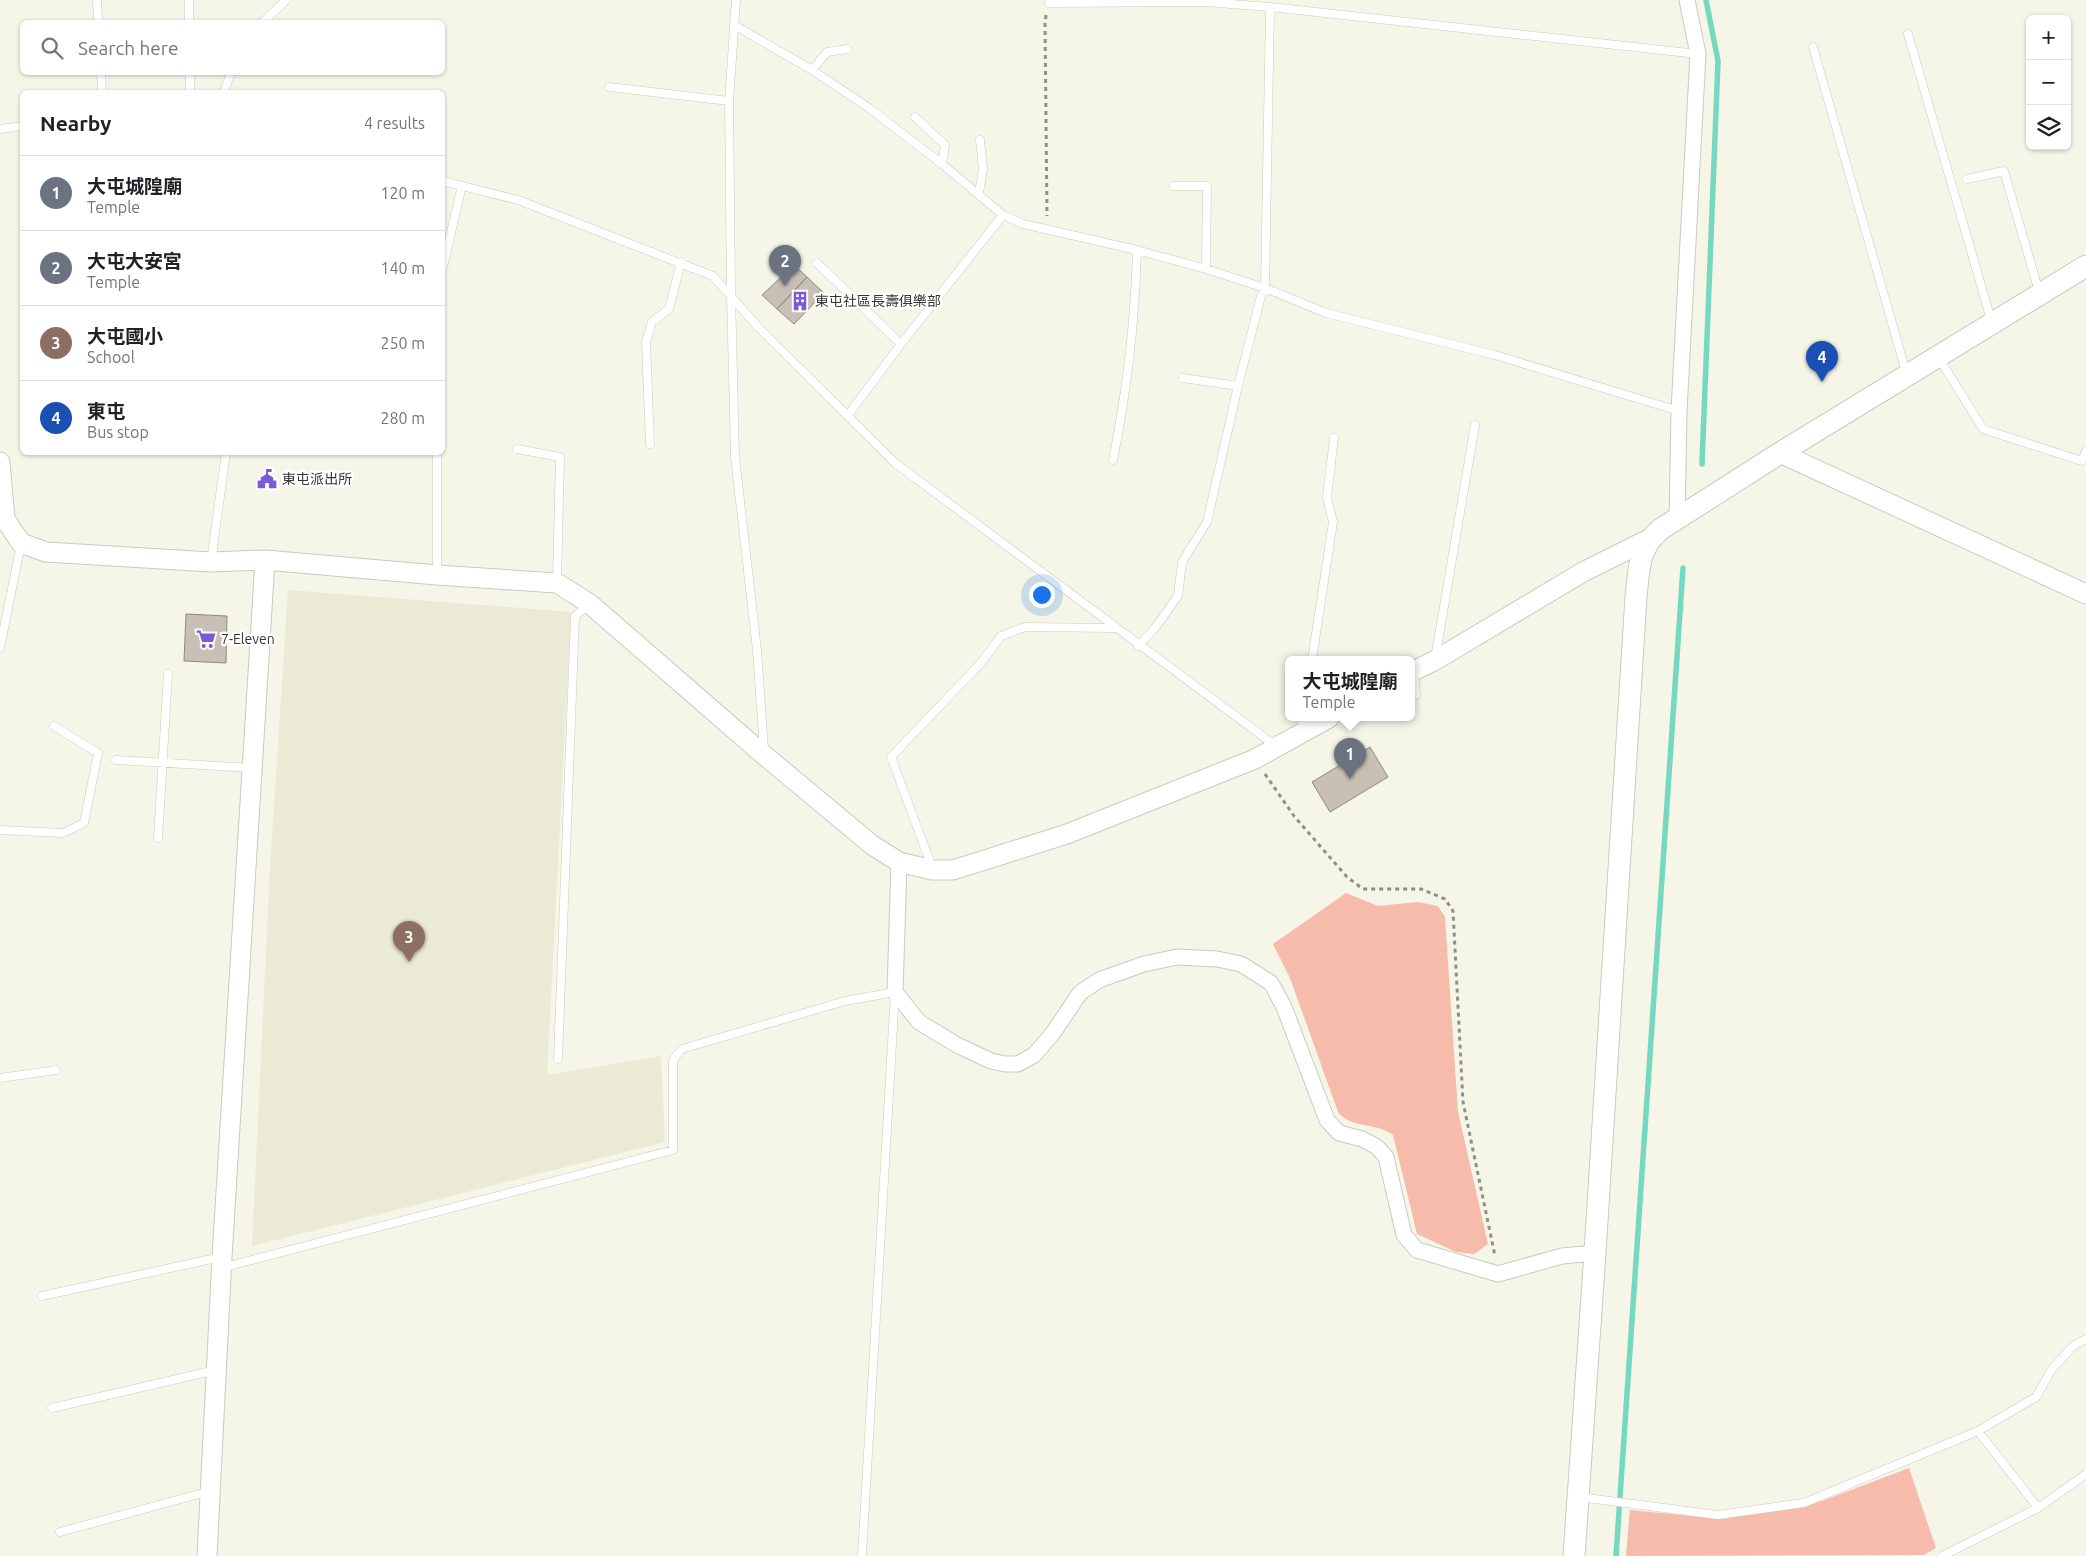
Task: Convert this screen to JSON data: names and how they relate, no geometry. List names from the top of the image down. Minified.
{"places":{"building":["東屯社區長壽俱樂部"],"public building":["東屯派出所"],"supermarket":["7-Eleven"]},"page":{"map_buttons":["+","−"],"search":"Search here","heading":["Nearby","4 results"],"list":[{"mark":"1","name":"大屯城隍廟","note":"Temple","value":"120 m"},{"mark":"2","name":"大屯大安宮","note":"Temple","value":"140 m"},{"mark":"3","name":"大屯國小","note":"School","value":"250 m"},{"mark":"4","name":"東屯","note":"Bus stop","value":"280 m"}],"pins":["2","4","1","3"],"popup":["大屯城隍廟","Temple"]}}
